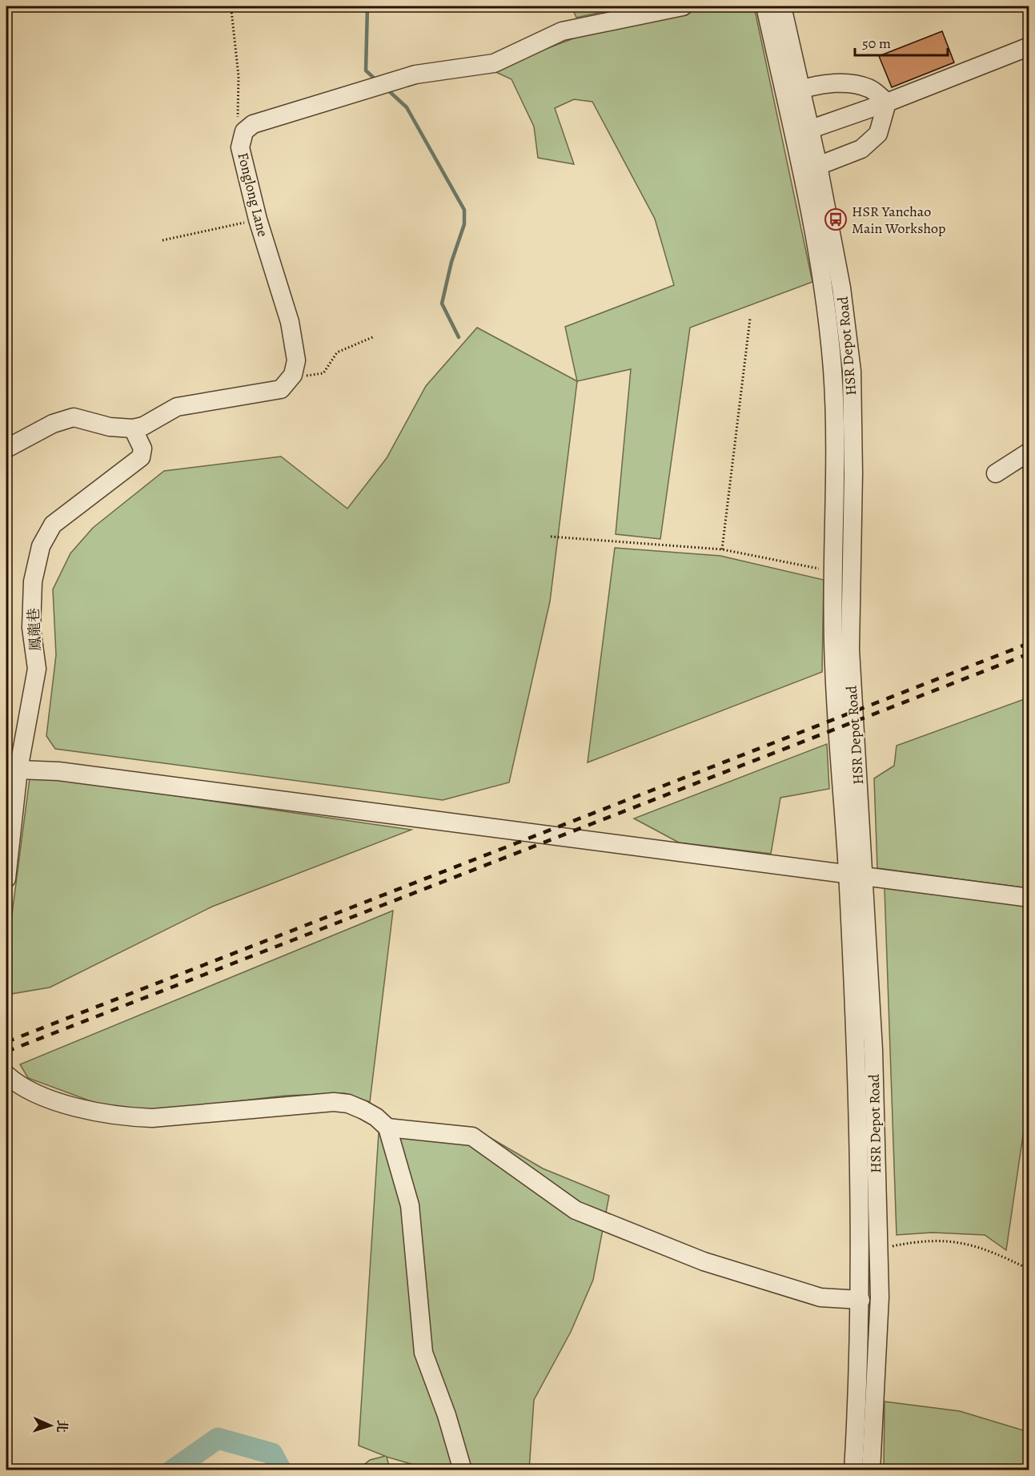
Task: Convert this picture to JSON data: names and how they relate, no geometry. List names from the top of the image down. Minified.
{"streets":{"street":["Fonglong Lane","HSR Depot Road","鳳龍巷"]},"places":{"bus stop":["HSR Yanchao Main Workshop"]},"scale_bar":"50 m","north":"right"}
